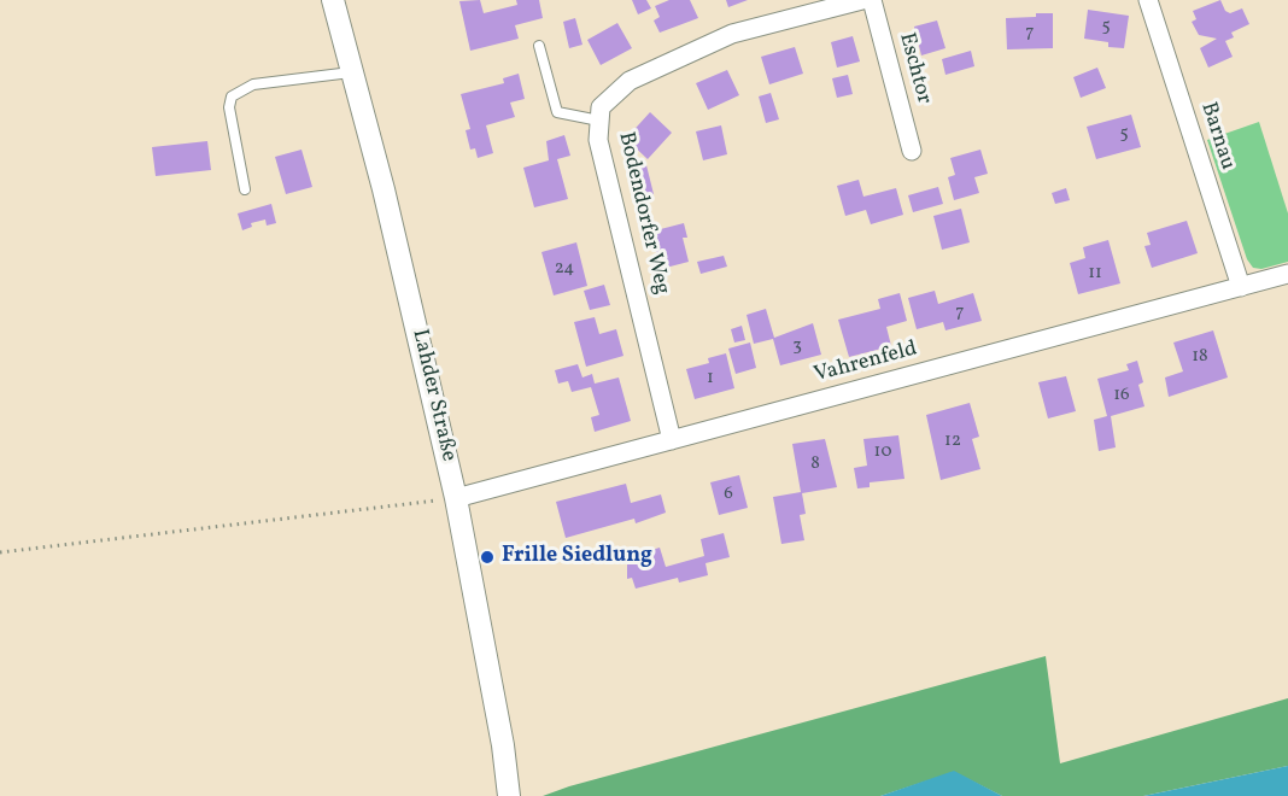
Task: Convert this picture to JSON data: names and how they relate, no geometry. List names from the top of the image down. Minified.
{"streets":{"street":["Eschtor","Barnau","Bodendorfer Weg","Vahrenfeld","Lahder Straße"]},"crossings":[["Barnau","Vahrenfeld"],["Bodendorfer Weg","Vahrenfeld"],["Vahrenfeld","Lahder Straße"]],"places":["Frille Siedlung"],"house_numbers":["5","7","5","24","11","7","3","18","1","16","12","10","8","6"]}
